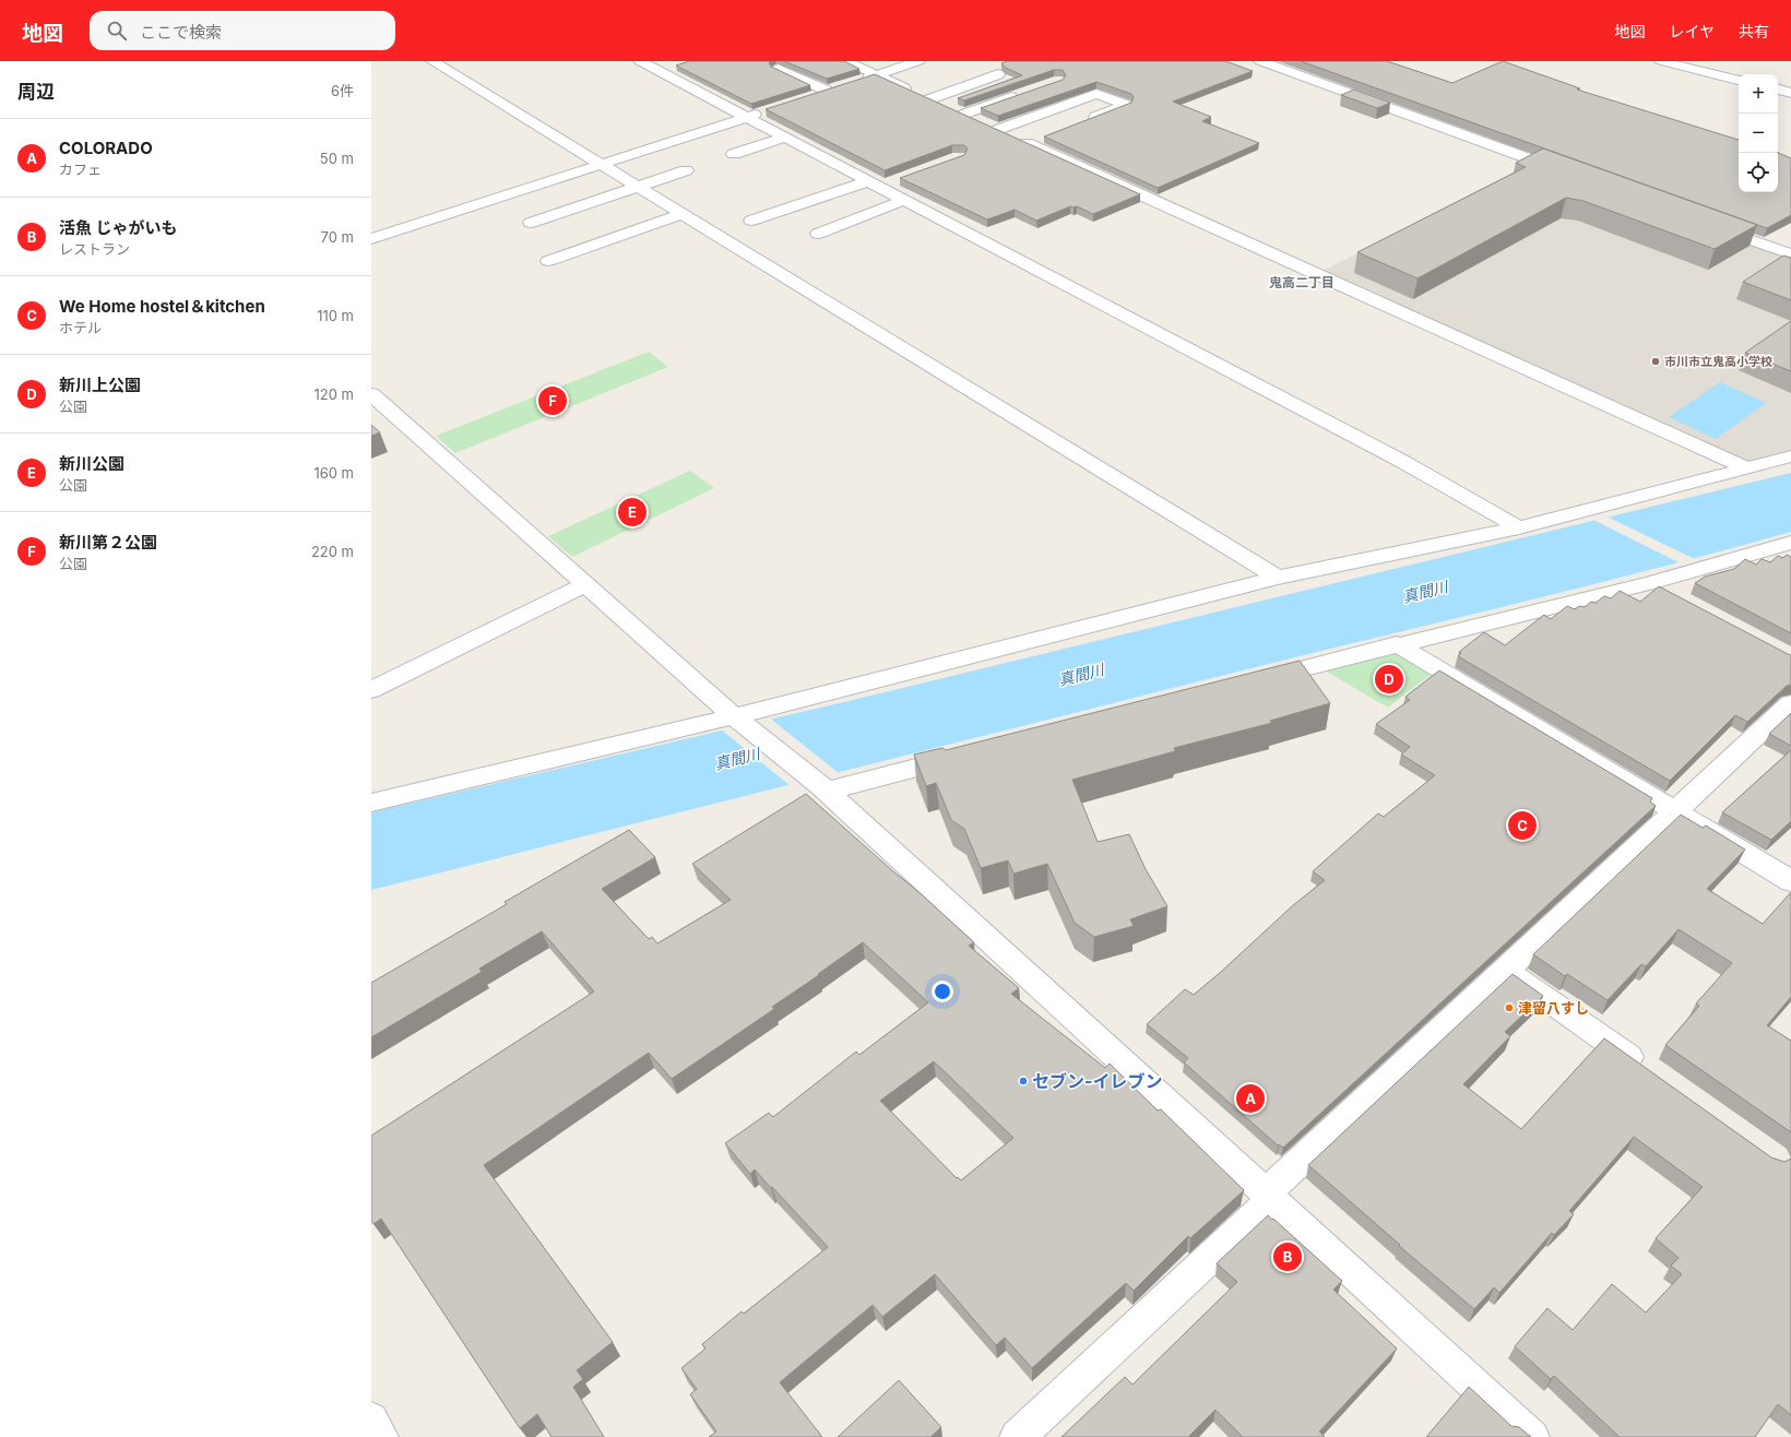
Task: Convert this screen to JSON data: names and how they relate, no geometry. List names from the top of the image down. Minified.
{"districts":["鬼高二丁目"],"water":["真間川"],"places":["市川市立鬼高小学校","津留八すし","セブン-イレブン"],"page":{"header":"地図","search":"ここで検索","nav":["地図","レイヤ","共有"],"heading":["周辺","6件"],"map_buttons":["+","−"],"list":[{"mark":"A","name":"COLORADO","note":"カフェ","value":"50 m"},{"mark":"B","name":"活魚 じゃがいも","note":"レストラン","value":"70 m"},{"mark":"C","name":"We Home hostel＆kitchen","note":"ホテル","value":"110 m"},{"mark":"D","name":"新川上公園","note":"公園","value":"120 m"},{"mark":"E","name":"新川公園","note":"公園","value":"160 m"},{"mark":"F","name":"新川第２公園","note":"公園","value":"220 m"}],"pins":["F","E","D","C","A","B"]}}
